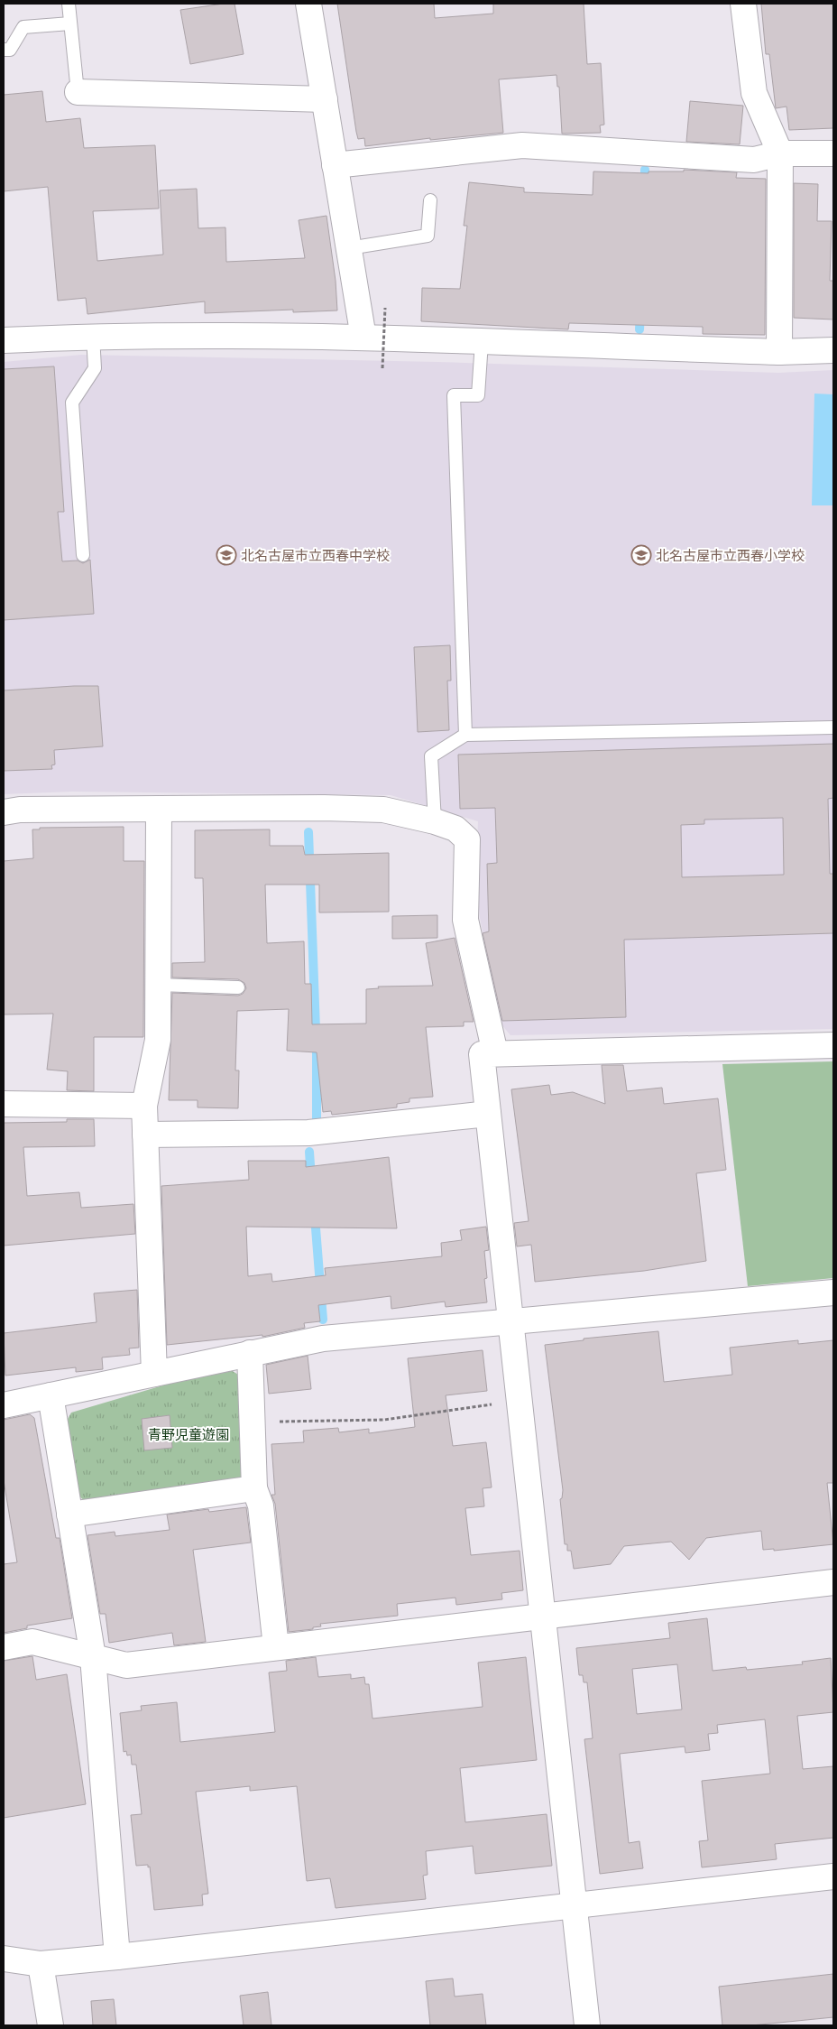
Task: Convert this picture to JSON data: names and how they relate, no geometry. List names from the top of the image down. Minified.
{"parks":["青野児童遊園"],"places":{"school or university":["北名古屋市立西春中学校","北名古屋市立西春小学校"]}}
